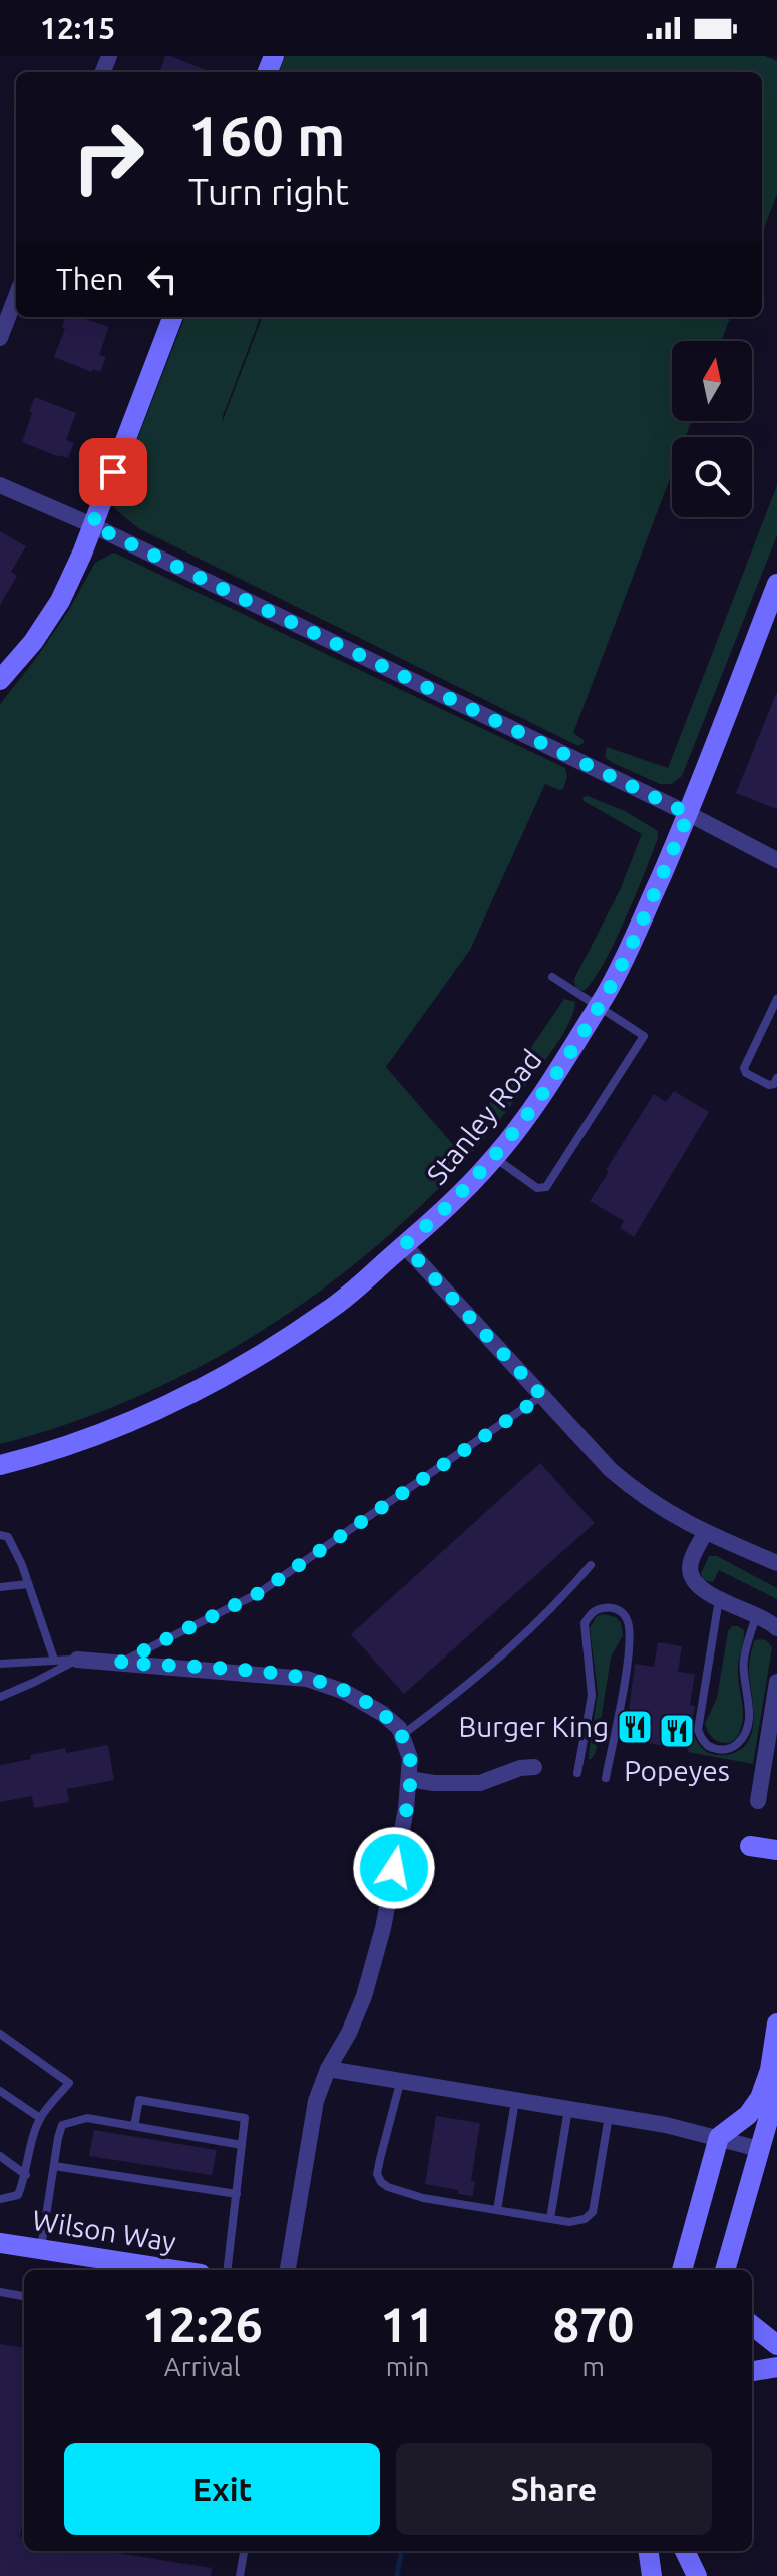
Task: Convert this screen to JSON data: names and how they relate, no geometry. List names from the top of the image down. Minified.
{"streets":{"street":["Stanley Road","Wilson Way"]},"places":{"restaurant":["Burger King","Popeyes"]},"north":"top","page":{"status":"12:15","turn":["160 m","Turn right"],"then":"Then","eta":["12:26","Arrival","11","min","870","m"],"buttons":["Exit","Share"]}}
